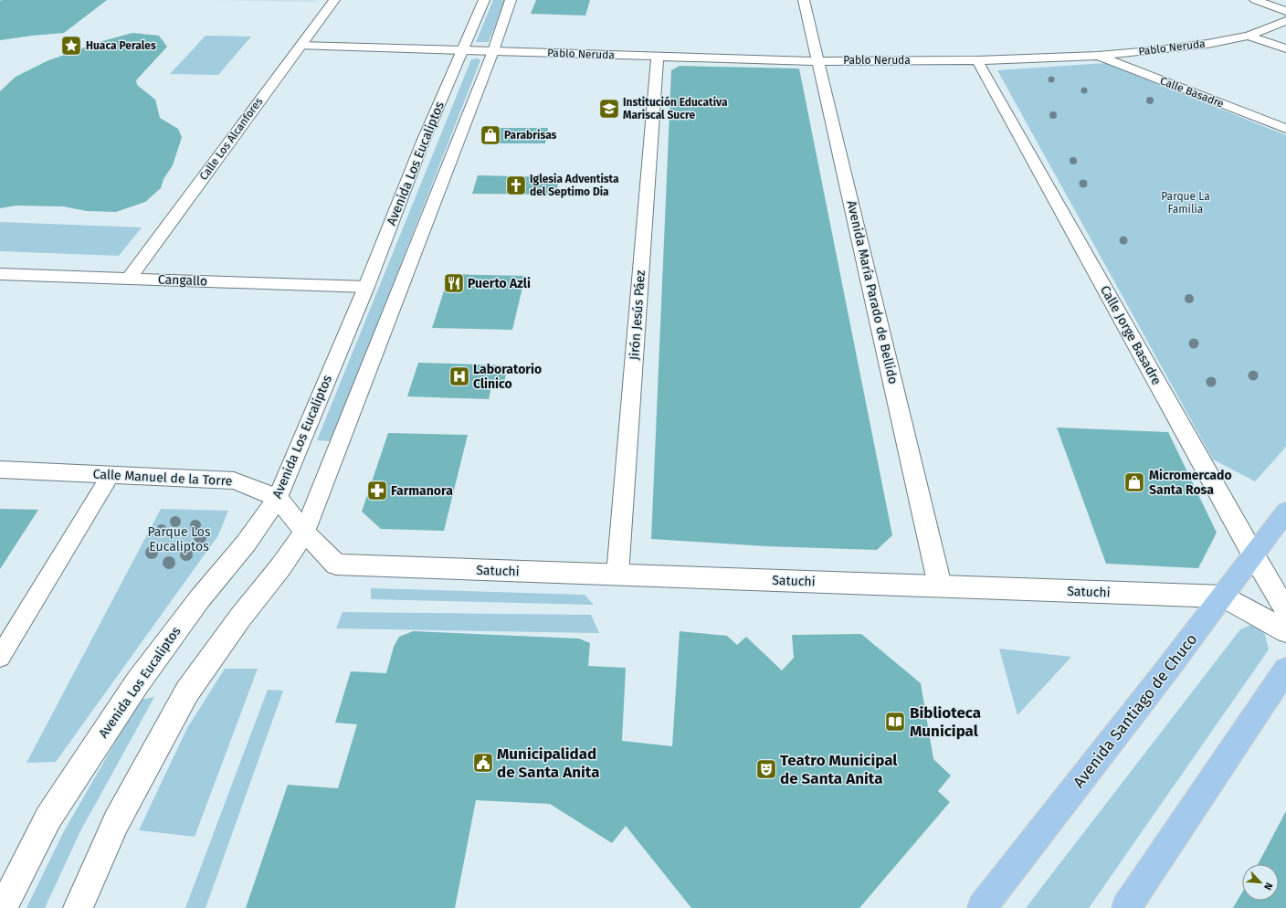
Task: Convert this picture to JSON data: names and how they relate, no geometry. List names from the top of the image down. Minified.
{"streets":{"main road":["Avenida Santiago de Chuco"],"street":["Pablo Neruda","Calle Basadre","Calle Los Alcanfores","Avenida Los Eucaliptos","Cangallo","Avenida María Parado de Bellido","Jirón Jesús Páez","Calle Jorge Basadre","Calle Manuel de la Torre","Satuchi"]},"crossings":[["Pablo Neruda","Calle Basadre"],["Pablo Neruda","Calle Los Alcanfores"],["Pablo Neruda","Avenida Los Eucaliptos"],["Pablo Neruda","Avenida María Parado de Bellido"],["Pablo Neruda","Jirón Jesús Páez"],["Pablo Neruda","Calle Jorge Basadre"],["Calle Los Alcanfores","Cangallo"],["Avenida Los Eucaliptos","Cangallo"],["Avenida Los Eucaliptos","Calle Manuel de la Torre"],["Avenida María Parado de Bellido","Satuchi"],["Jirón Jesús Páez","Satuchi"],["Calle Jorge Basadre","Avenida Santiago de Chuco"],["Satuchi","Avenida Santiago de Chuco"]],"parks":["Parque La Familia","Parque Los Eucaliptos"],"places":{"place":["Huaca Perales"],"school or university":["Institución Educativa Mariscal Sucre"],"shop":["Parabrisas","Micromercado Santa Rosa"],"church":["Iglesia Adventista del Septimo Dia"],"restaurant":["Puerto Azli"],"hospital":["Laboratorio Clinico"],"pharmacy":["Farmanora"],"library":["Biblioteca Municipal"],"public building":["Municipalidad de Santa Anita"],"theatre":["Teatro Municipal de Santa Anita"]},"north":"bottom right"}
